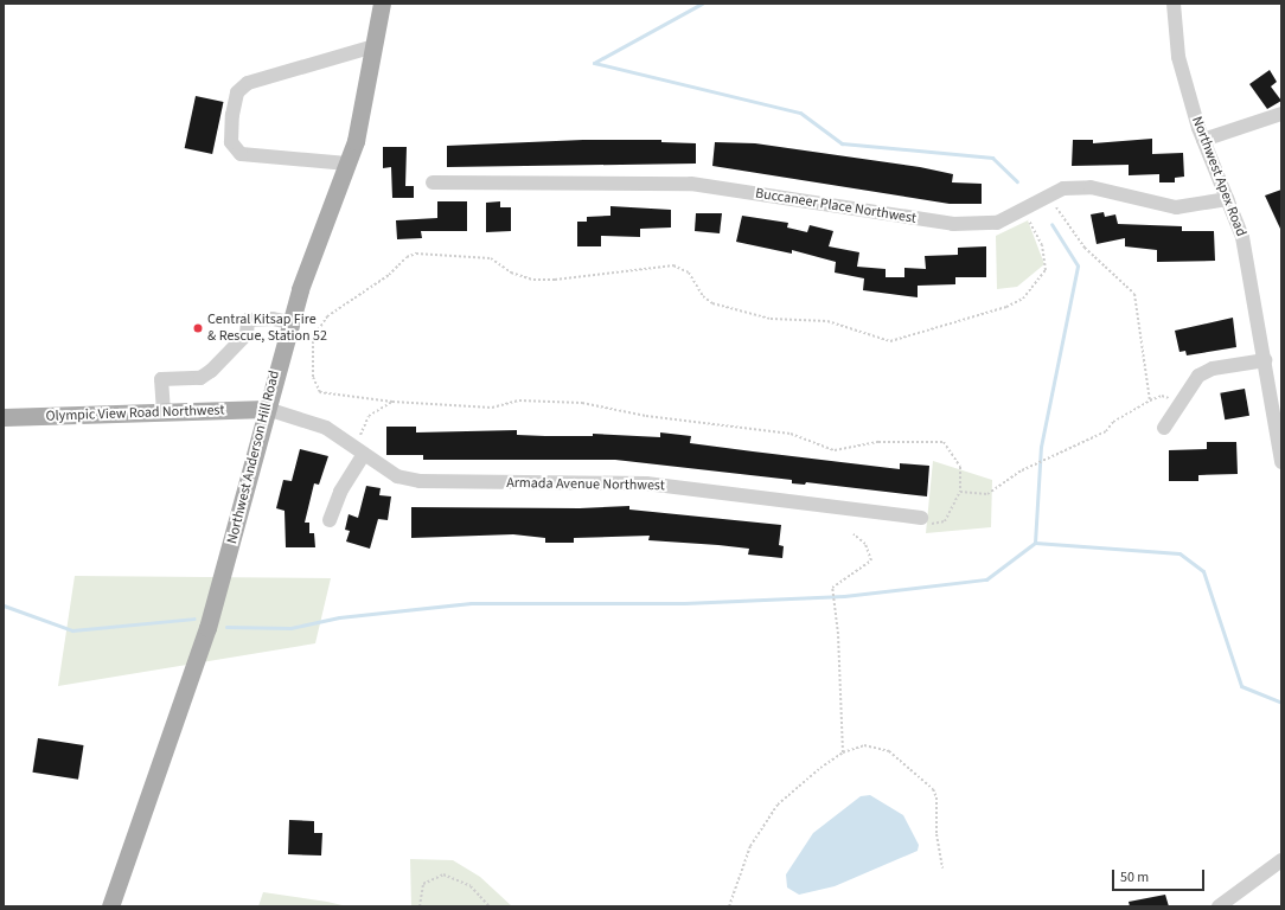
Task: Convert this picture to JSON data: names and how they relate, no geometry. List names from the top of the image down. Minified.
{"streets":{"main road":["Olympic View Road Northwest","Northwest Anderson Hill Road"],"street":["Northwest Apex Road","Buccaneer Place Northwest","Armada Avenue Northwest"]},"crossings":[["Northwest Apex Road","Buccaneer Place Northwest"],["Olympic View Road Northwest","Northwest Anderson Hill Road"],["Olympic View Road Northwest","Armada Avenue Northwest"],["Northwest Anderson Hill Road","Armada Avenue Northwest"]],"places":["Central Kitsap Fire & Rescue, Station 52"],"scale_bar":"50 m"}
